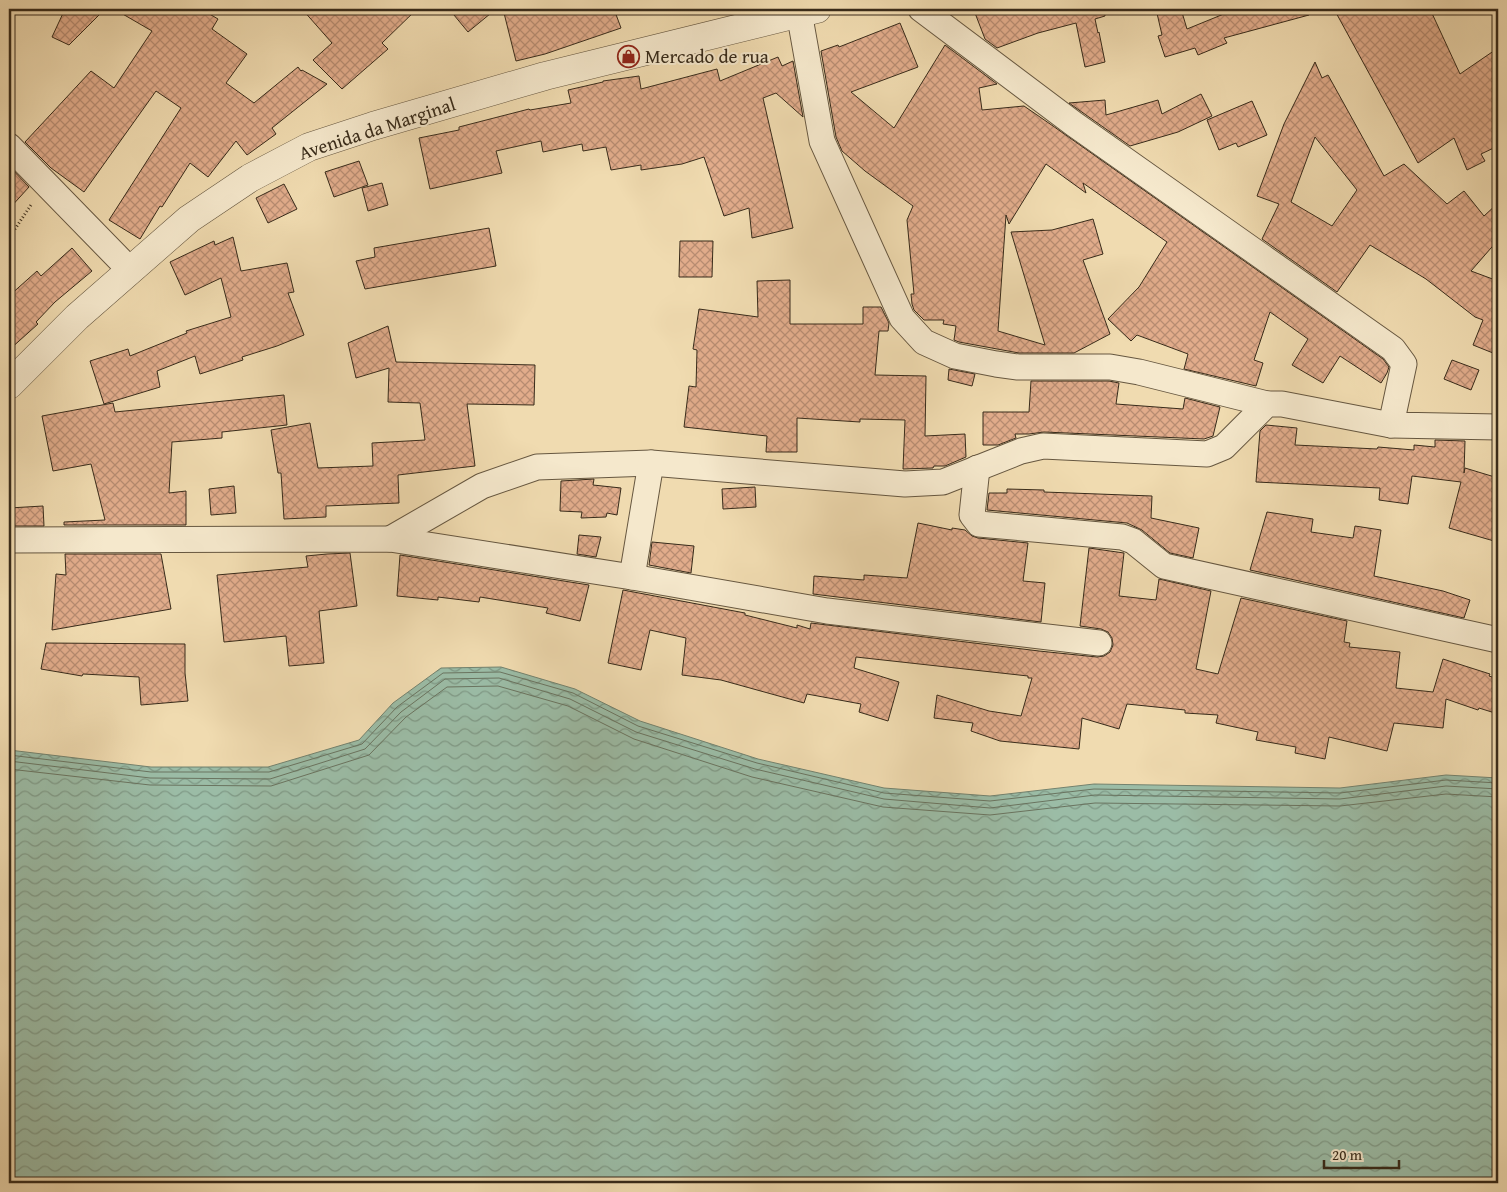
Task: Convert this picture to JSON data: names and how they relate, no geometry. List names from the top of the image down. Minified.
{"streets":{"street":["Avenida da Marginal"]},"places":{"shop":["Mercado de rua"]},"scale_bar":"20 m"}
